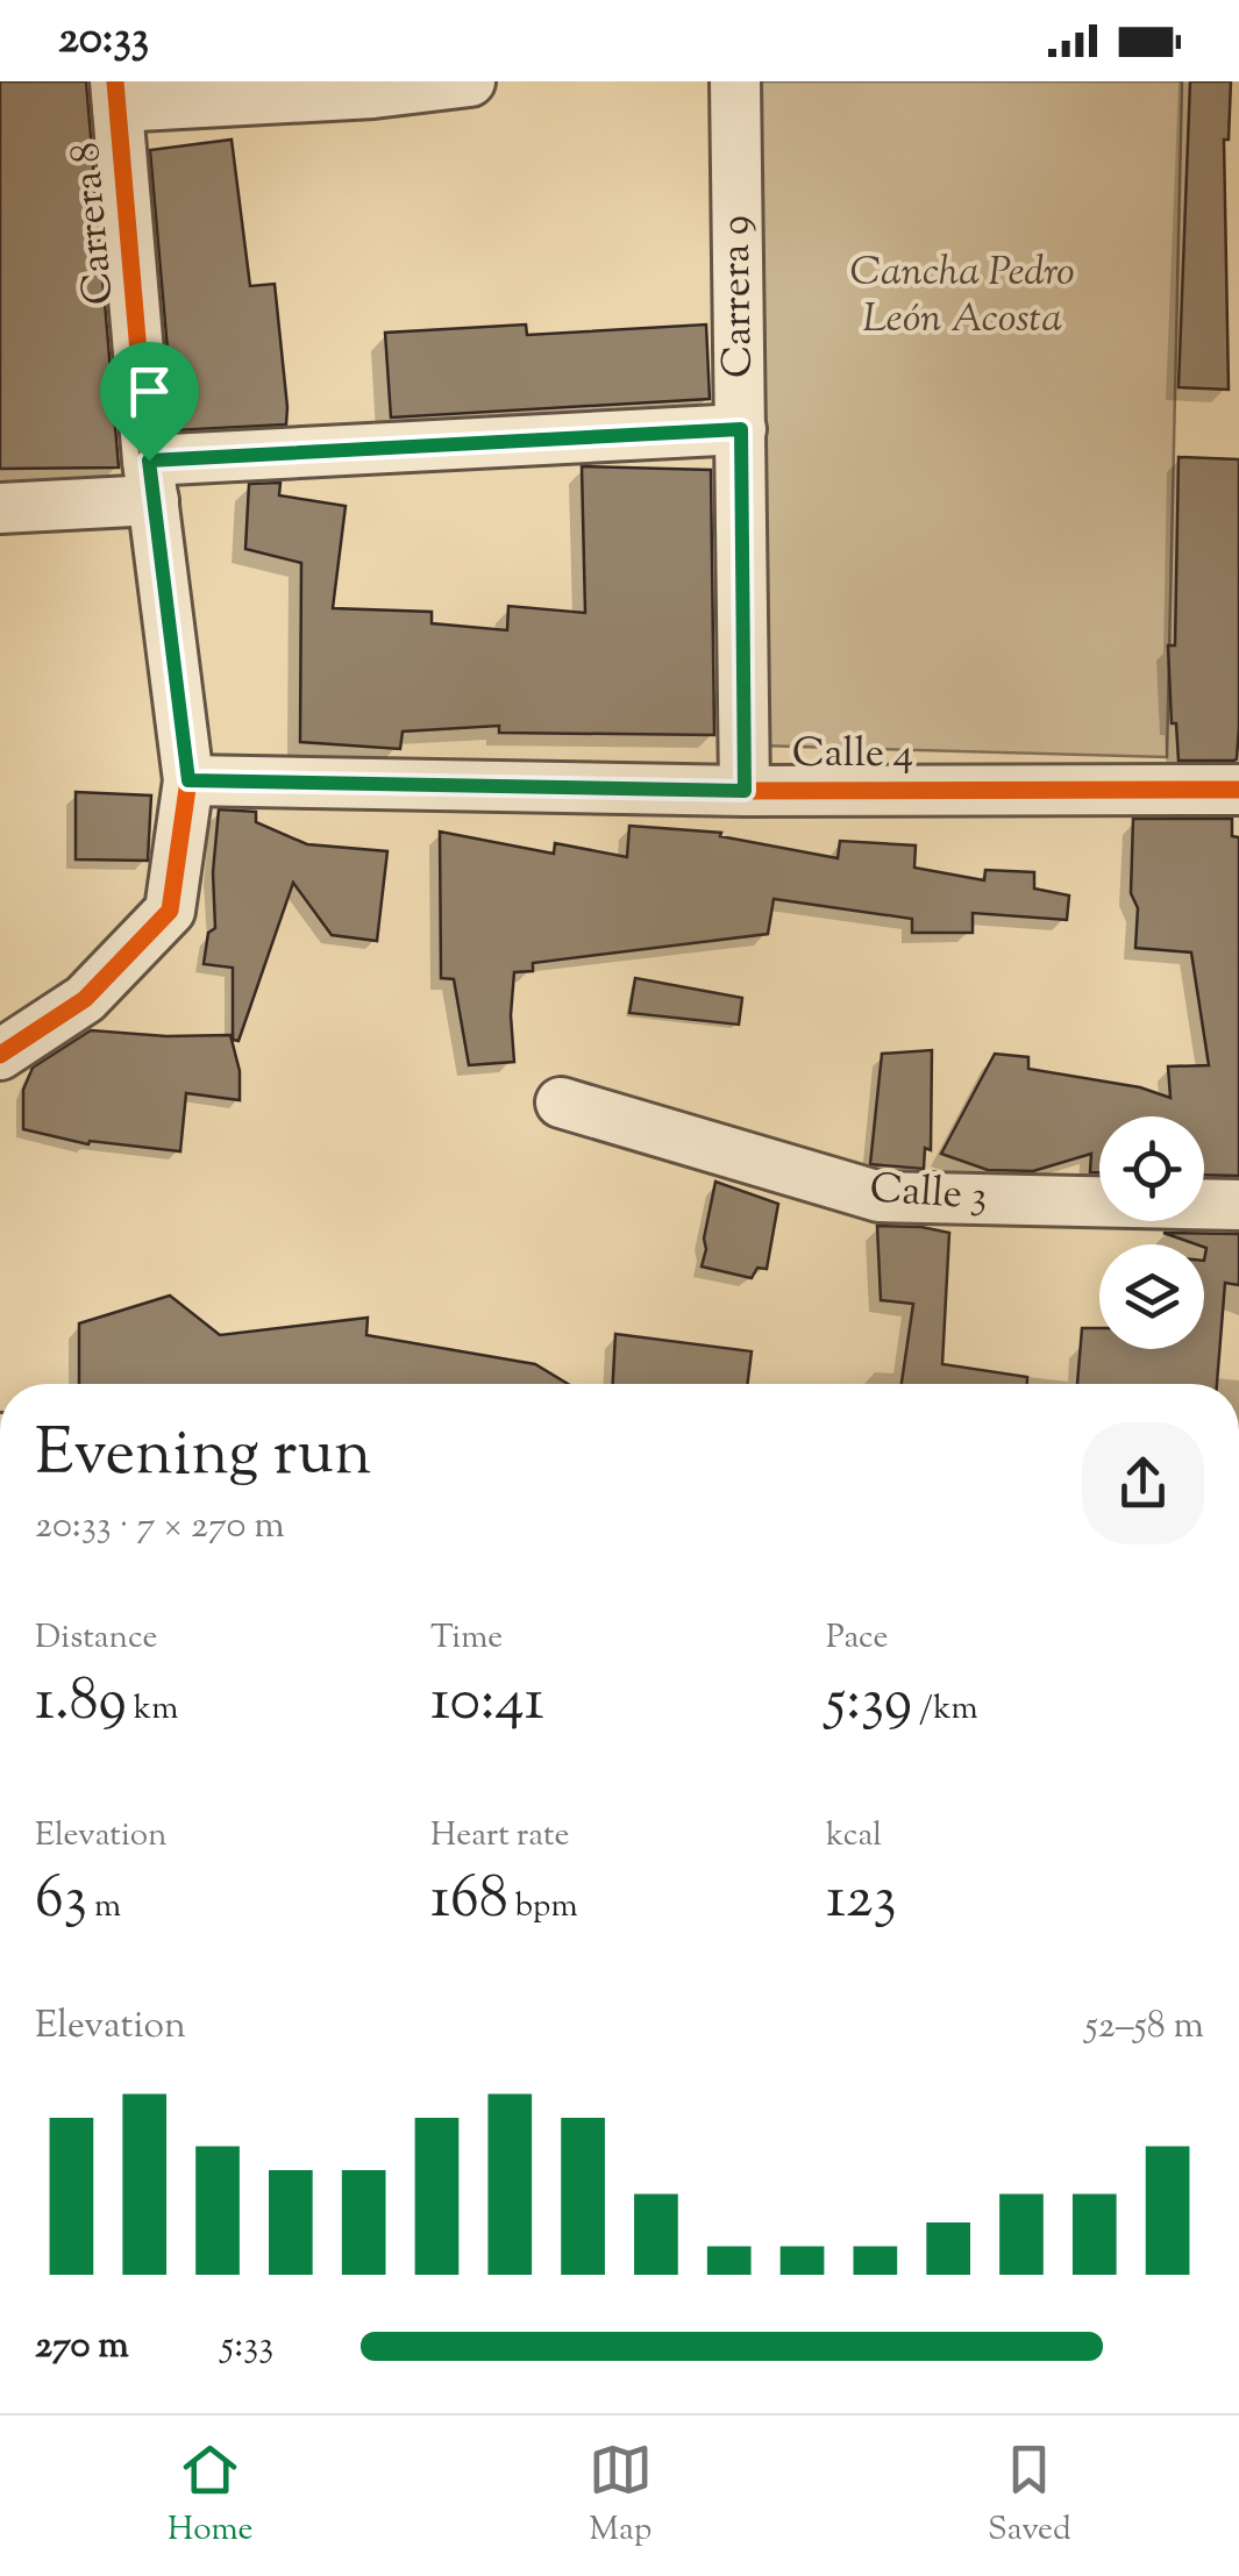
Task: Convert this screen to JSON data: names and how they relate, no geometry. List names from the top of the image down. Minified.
{"streets":{"street":["Carrera 8","Carrera 9","Calle 4","Calle 3"]},"crossings":[["Carrera 8","Calle 4"],["Carrera 9","Calle 4"]],"parks":["Cancha Pedro León Acosta"],"page":{"status":"20:33","heading":["Evening run","20:33 · 7 × 270 m"],"stats":[["Distance","1.89 km"],["Time","10:41"],["Pace","5:39 /km"],["Elevation","63 m"],["Heart rate","168 bpm"],["kcal","123"]],"chart":["Elevation","52–58 m"],"list":[{"name":"270 m","note":"5:33"}],"tabs":["Home","Map","Saved"]}}
